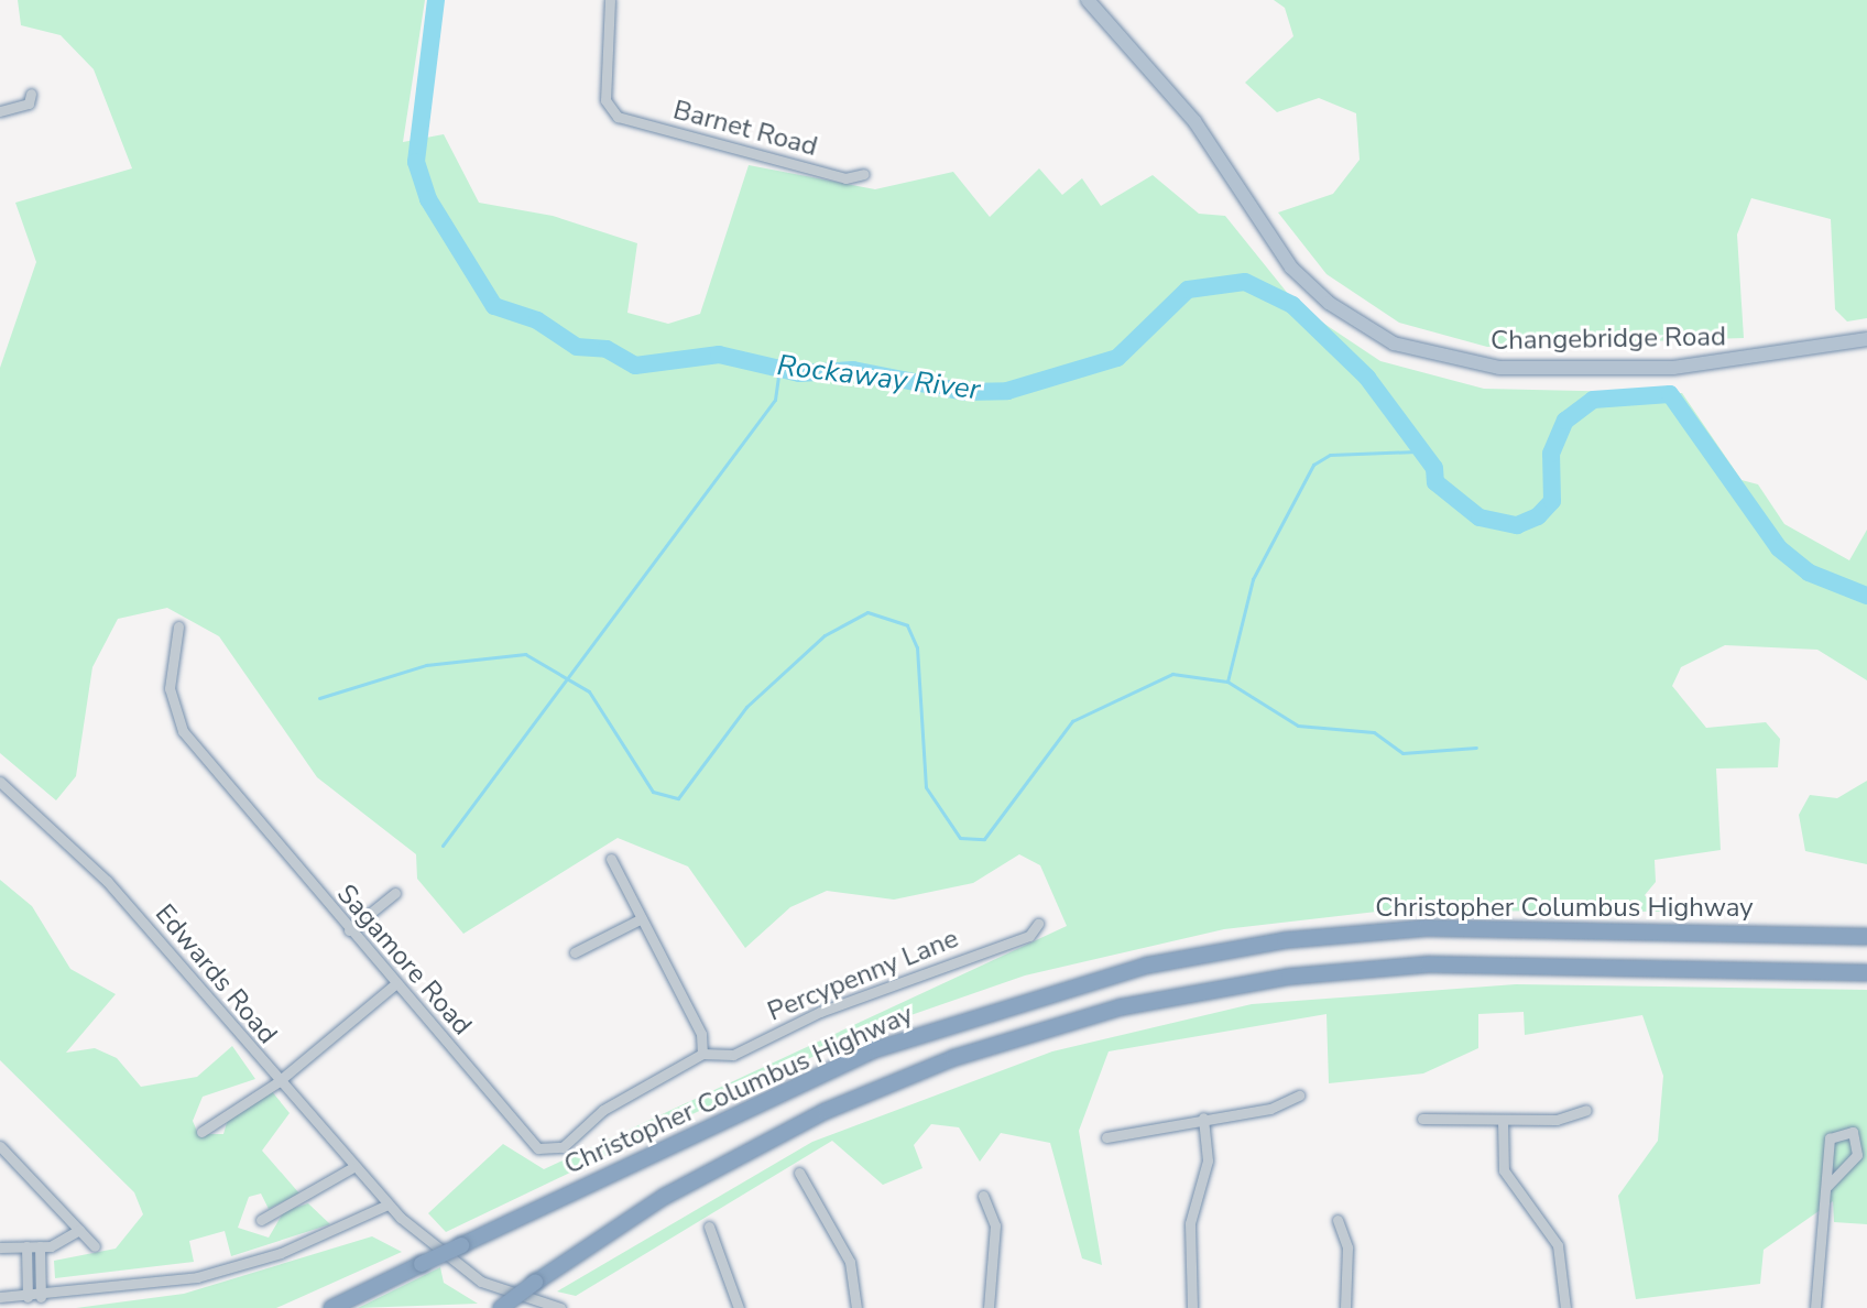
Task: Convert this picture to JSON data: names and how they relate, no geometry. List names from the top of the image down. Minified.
{"streets":{"highway":["Christopher Columbus Highway"],"main road":["Changebridge Road"],"street":["Barnet Road","Sagamore Road","Edwards Road","Percypenny Lane"]},"crossings":[["Sagamore Road","Percypenny Lane"]],"water":["Rockaway River"]}
